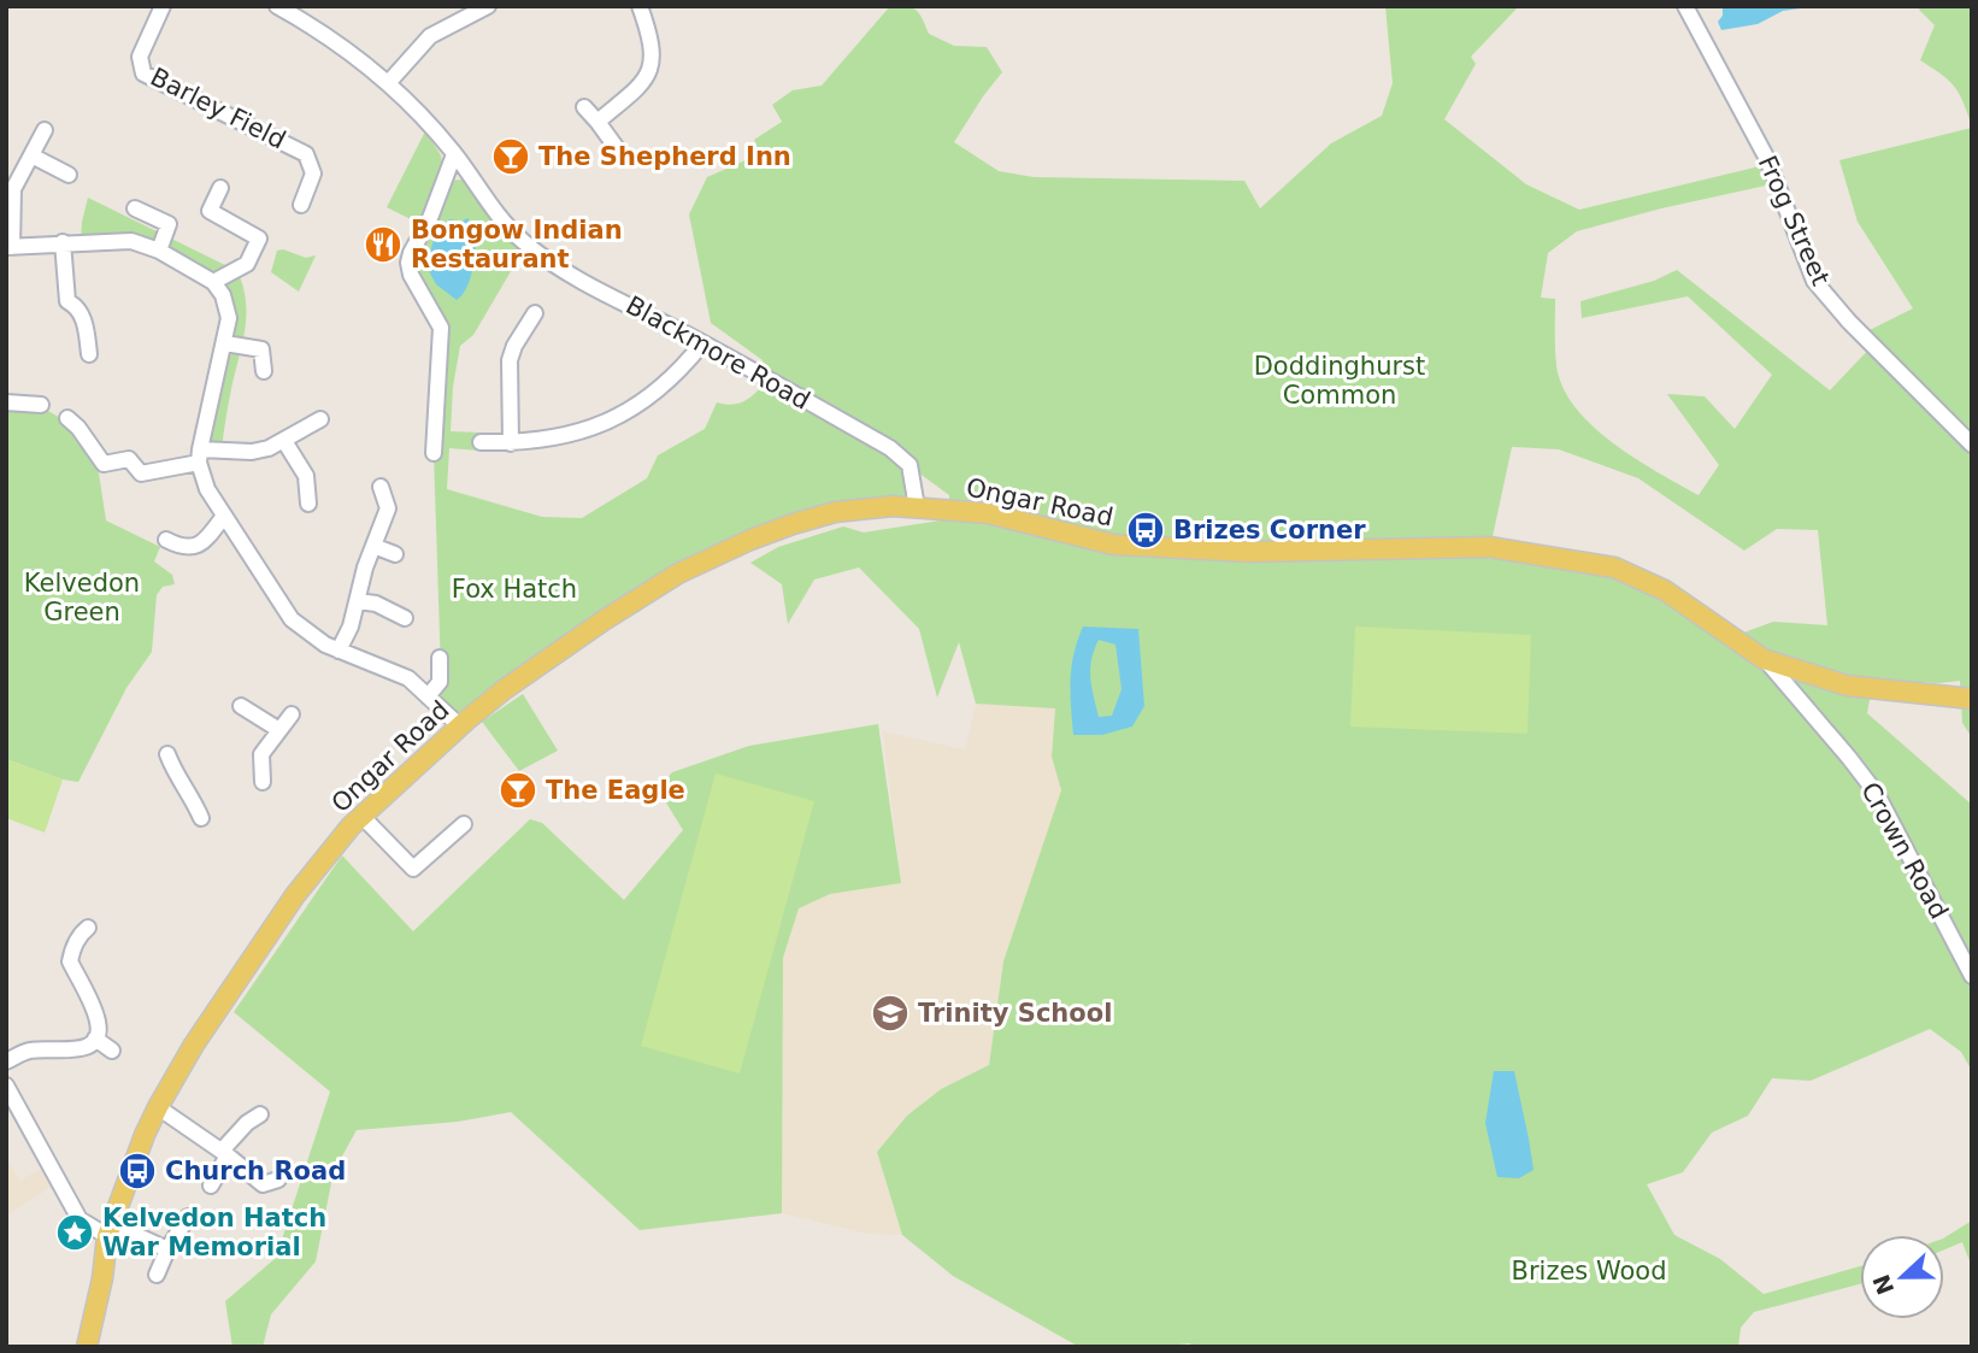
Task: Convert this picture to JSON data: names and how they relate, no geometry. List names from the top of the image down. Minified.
{"streets":{"main road":["Ongar Road"],"street":["Barley Field","Frog Street","Blackmore Road","Crown Road"]},"crossings":[["Blackmore Road","Ongar Road"],["Ongar Road","Crown Road"]],"parks":["Doddinghurst Common","Kelvedon Green","Fox Hatch","Brizes Wood"],"places":{"bar":["The Shepherd Inn","The Eagle"],"restaurant":["Bongow Indian Restaurant"],"bus stop":["Brizes Corner","Church Road"],"school or university":["Trinity School"],"place":["Kelvedon Hatch War Memorial"]},"north":"left"}
